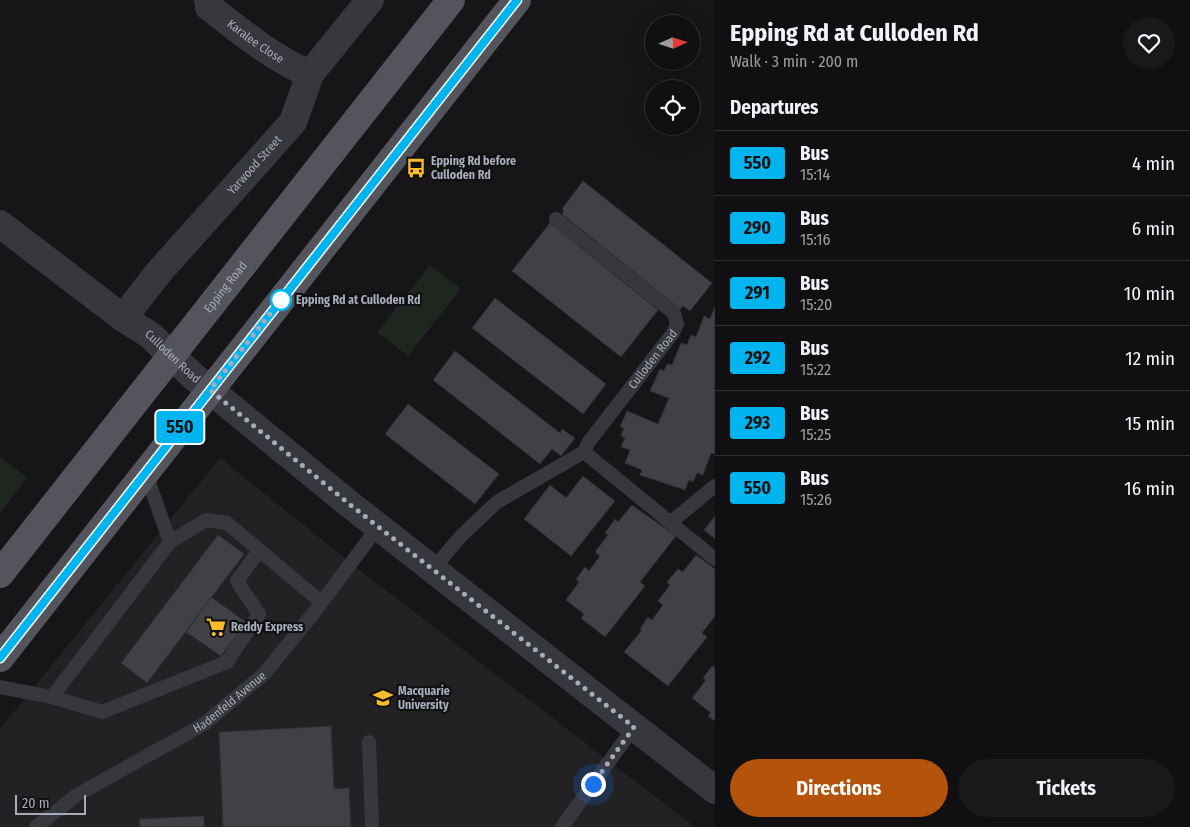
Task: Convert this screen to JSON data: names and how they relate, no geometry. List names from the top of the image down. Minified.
{"streets":{"main road":["Epping Road"],"street":["Karalee Close","Yarwood Street","Culloden Road"],"lane":["Hadenfeld Avenue"]},"crossings":[["Karalee Close","Yarwood Street"],["Yarwood Street","Culloden Road"],["Epping Road","Culloden Road"],["Culloden Road","Hadenfeld Avenue"]],"places":{"bus stop":["Epping Rd before Culloden Rd"],"other":["Epping Rd at Culloden Rd"],"supermarket":["Reddy Express"],"school or university":["Macquarie University"]},"lines":["bus line 550"],"scale_bar":"20 m","north":"right","page":{"on_map":"550","heading":[["Epping Rd at Culloden Rd","Walk · 3 min · 200 m"],"Departures"],"list":[{"mark":"550","name":"Bus","note":"15:14","value":"4 min"},{"mark":"290","name":"Bus","note":"15:16","value":"6 min"},{"mark":"291","name":"Bus","note":"15:20","value":"10 min"},{"mark":"292","name":"Bus","note":"15:22","value":"12 min"},{"mark":"293","name":"Bus","note":"15:25","value":"15 min"},{"mark":"550","name":"Bus","note":"15:26","value":"16 min"}],"buttons":["Directions","Tickets"],"scale":"20 m"}}
